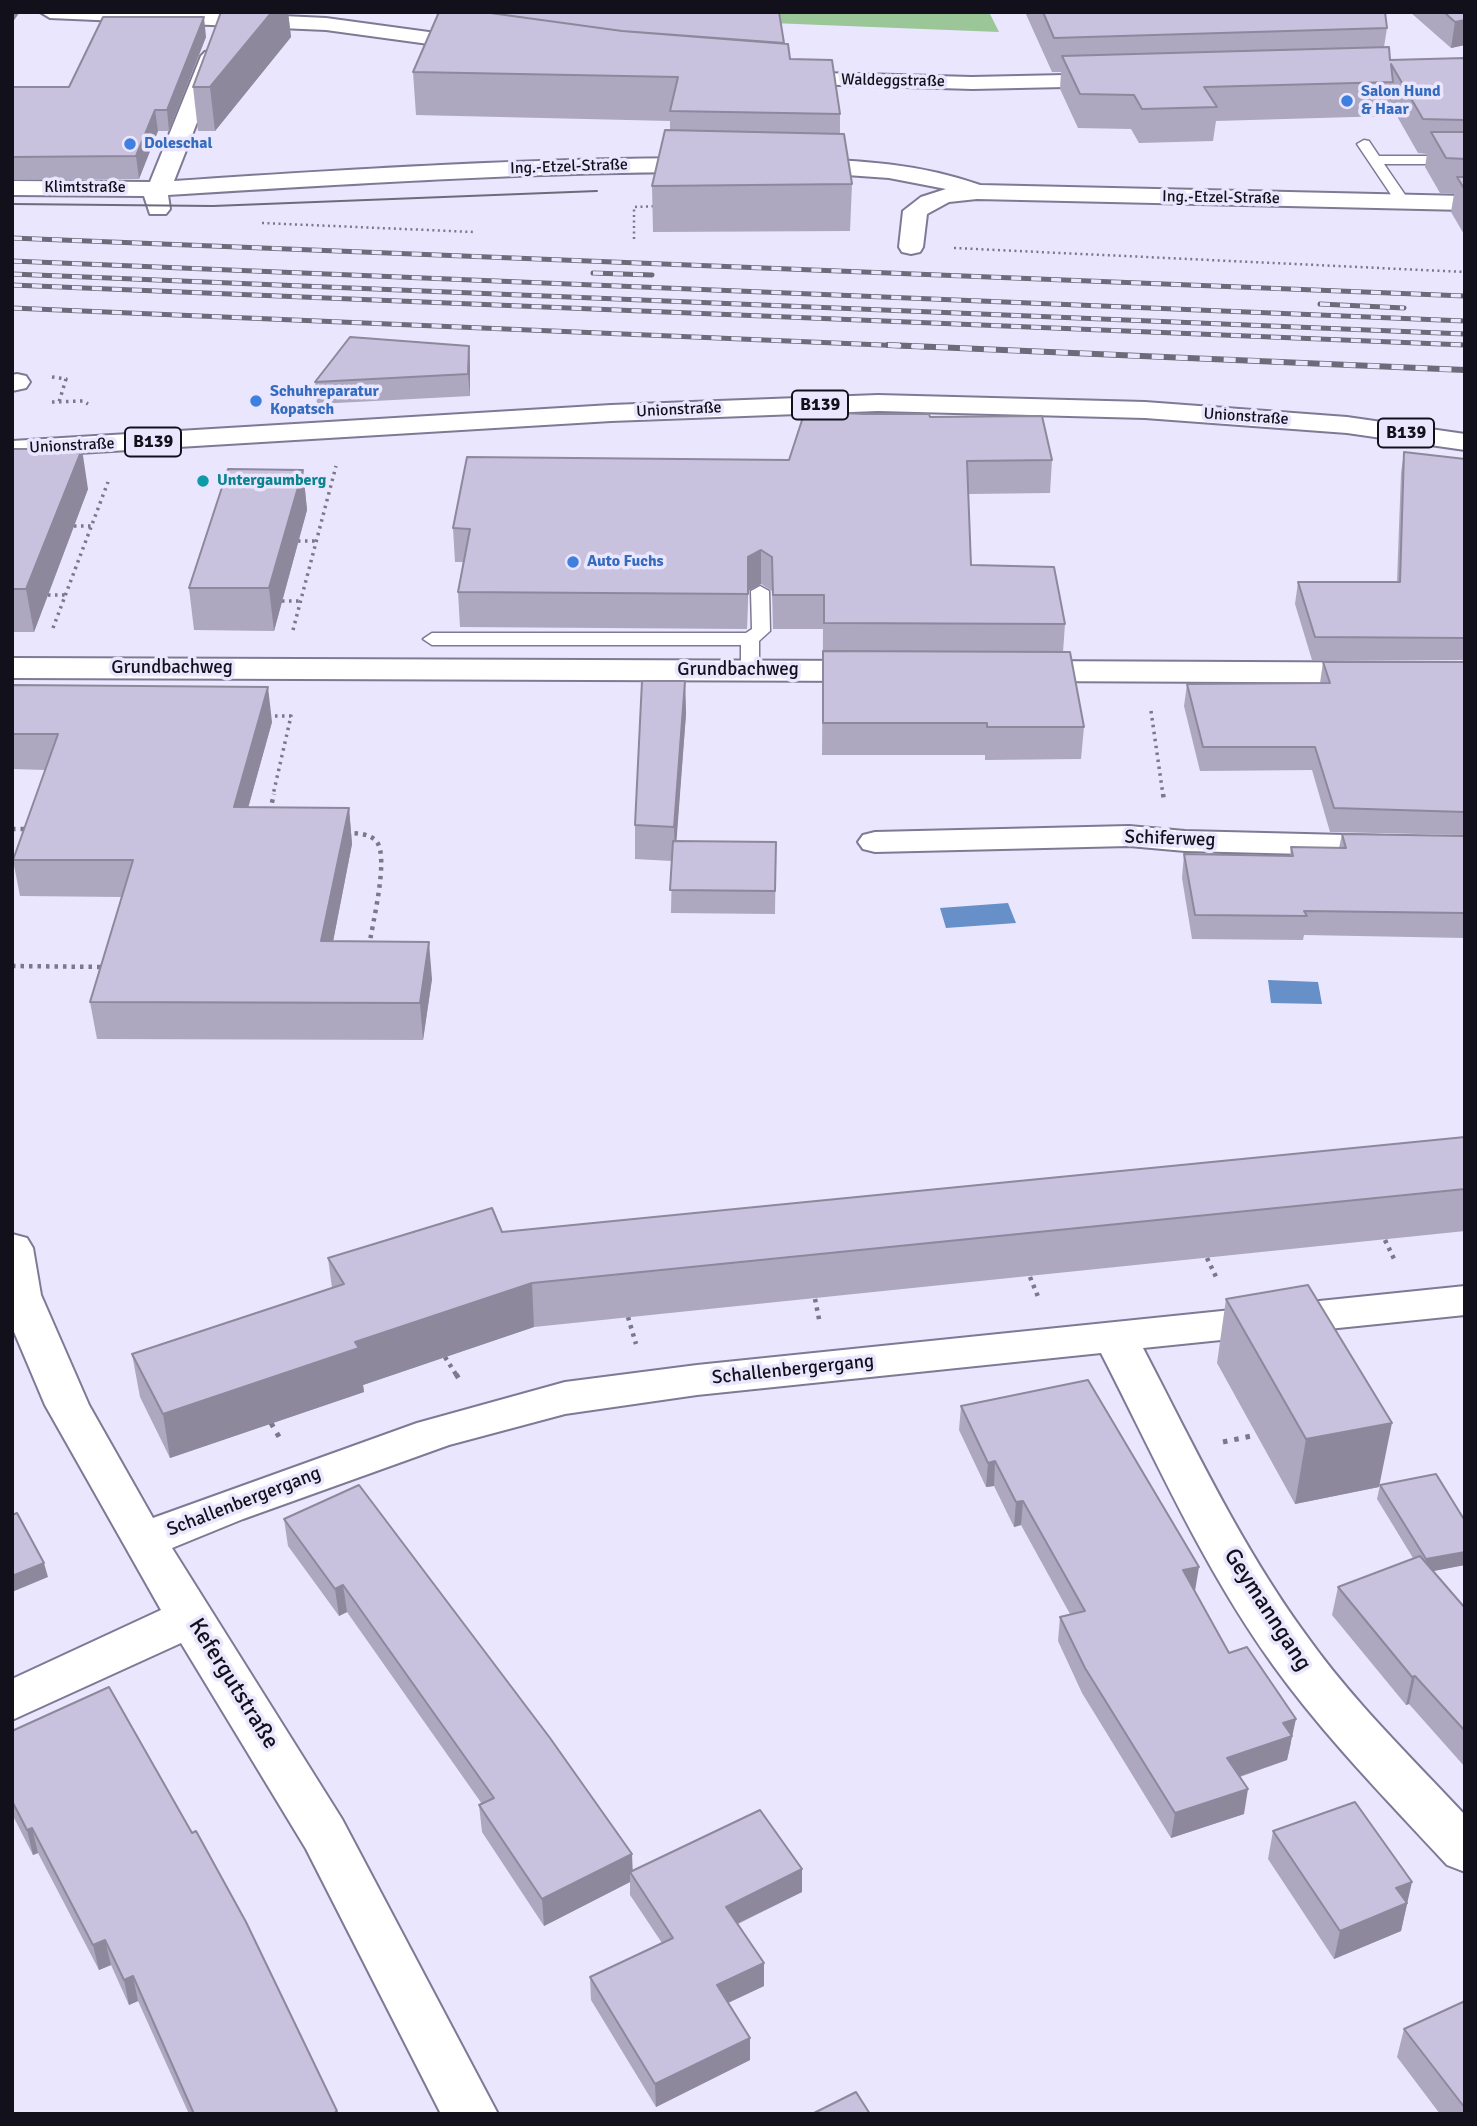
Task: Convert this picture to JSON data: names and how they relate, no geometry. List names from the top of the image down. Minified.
{"streets":{"street":["Waldeggstraße","Ing.-Etzel-Straße","Klimtstraße","B139","Unionstraße","Grundbachweg","Schiferweg","Schallenbergergang","Geymanngang","Kefergutstraße"]},"crossings":[["Ing.-Etzel-Straße","Klimtstraße"],["Schallenbergergang","Geymanngang"],["Schallenbergergang","Kefergutstraße"]],"places":["Salon Hund & Haar","Doleschal","Schuhreparatur Kopatsch","Untergaumberg","Auto Fuchs"]}
